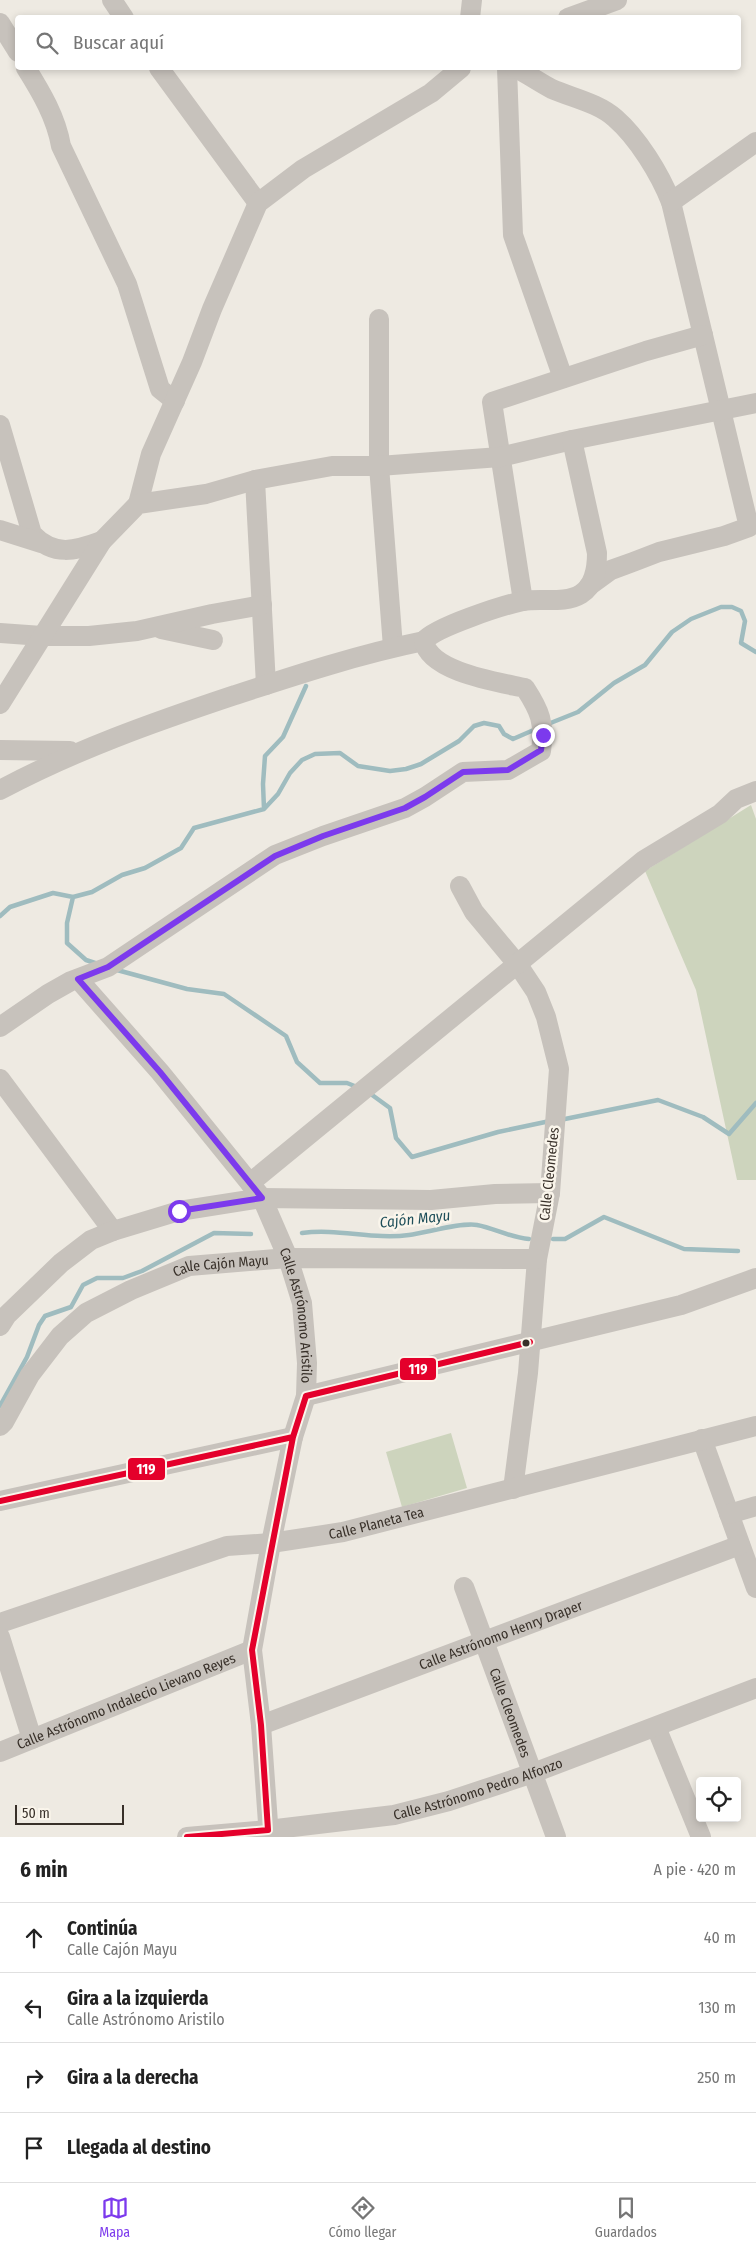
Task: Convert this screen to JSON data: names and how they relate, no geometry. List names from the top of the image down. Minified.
{"streets":{"street":["Calle Cleomedes","Calle Cajón Mayu","Calle Astrónomo Aristilo","Calle Planeta Tea","Calle Astrónomo Henry Draper","Calle Astrónomo Indalecio Lievano Reyes","Calle Astrónomo Pedro Alfonzo"]},"crossings":[["Calle Cleomedes","Calle Cajón Mayu"],["Calle Cleomedes","Calle Planeta Tea"],["Calle Cleomedes","Calle Astrónomo Henry Draper"],["Calle Cleomedes","Calle Astrónomo Pedro Alfonzo"],["Calle Cajón Mayu","Calle Astrónomo Aristilo"],["Calle Astrónomo Aristilo","Calle Planeta Tea"],["Calle Astrónomo Aristilo","Calle Astrónomo Henry Draper"],["Calle Astrónomo Aristilo","Calle Astrónomo Indalecio Lievano Reyes"],["Calle Astrónomo Aristilo","Calle Astrónomo Pedro Alfonzo"]],"water":["Cajón Mayu"],"lines":["transit line 119"],"scale_bar":"50 m","page":{"search":"Buscar aquí","scale":"50 m","heading":["6 min","A pie · 420 m"],"list":[["Continúa","Calle Cajón Mayu","40 m"],["Gira a la izquierda","Calle Astrónomo Aristilo","130 m"],["Gira a la derecha","250 m"],"Llegada al destino"],"nav":["Mapa","Cómo llegar","Guardados"]}}
